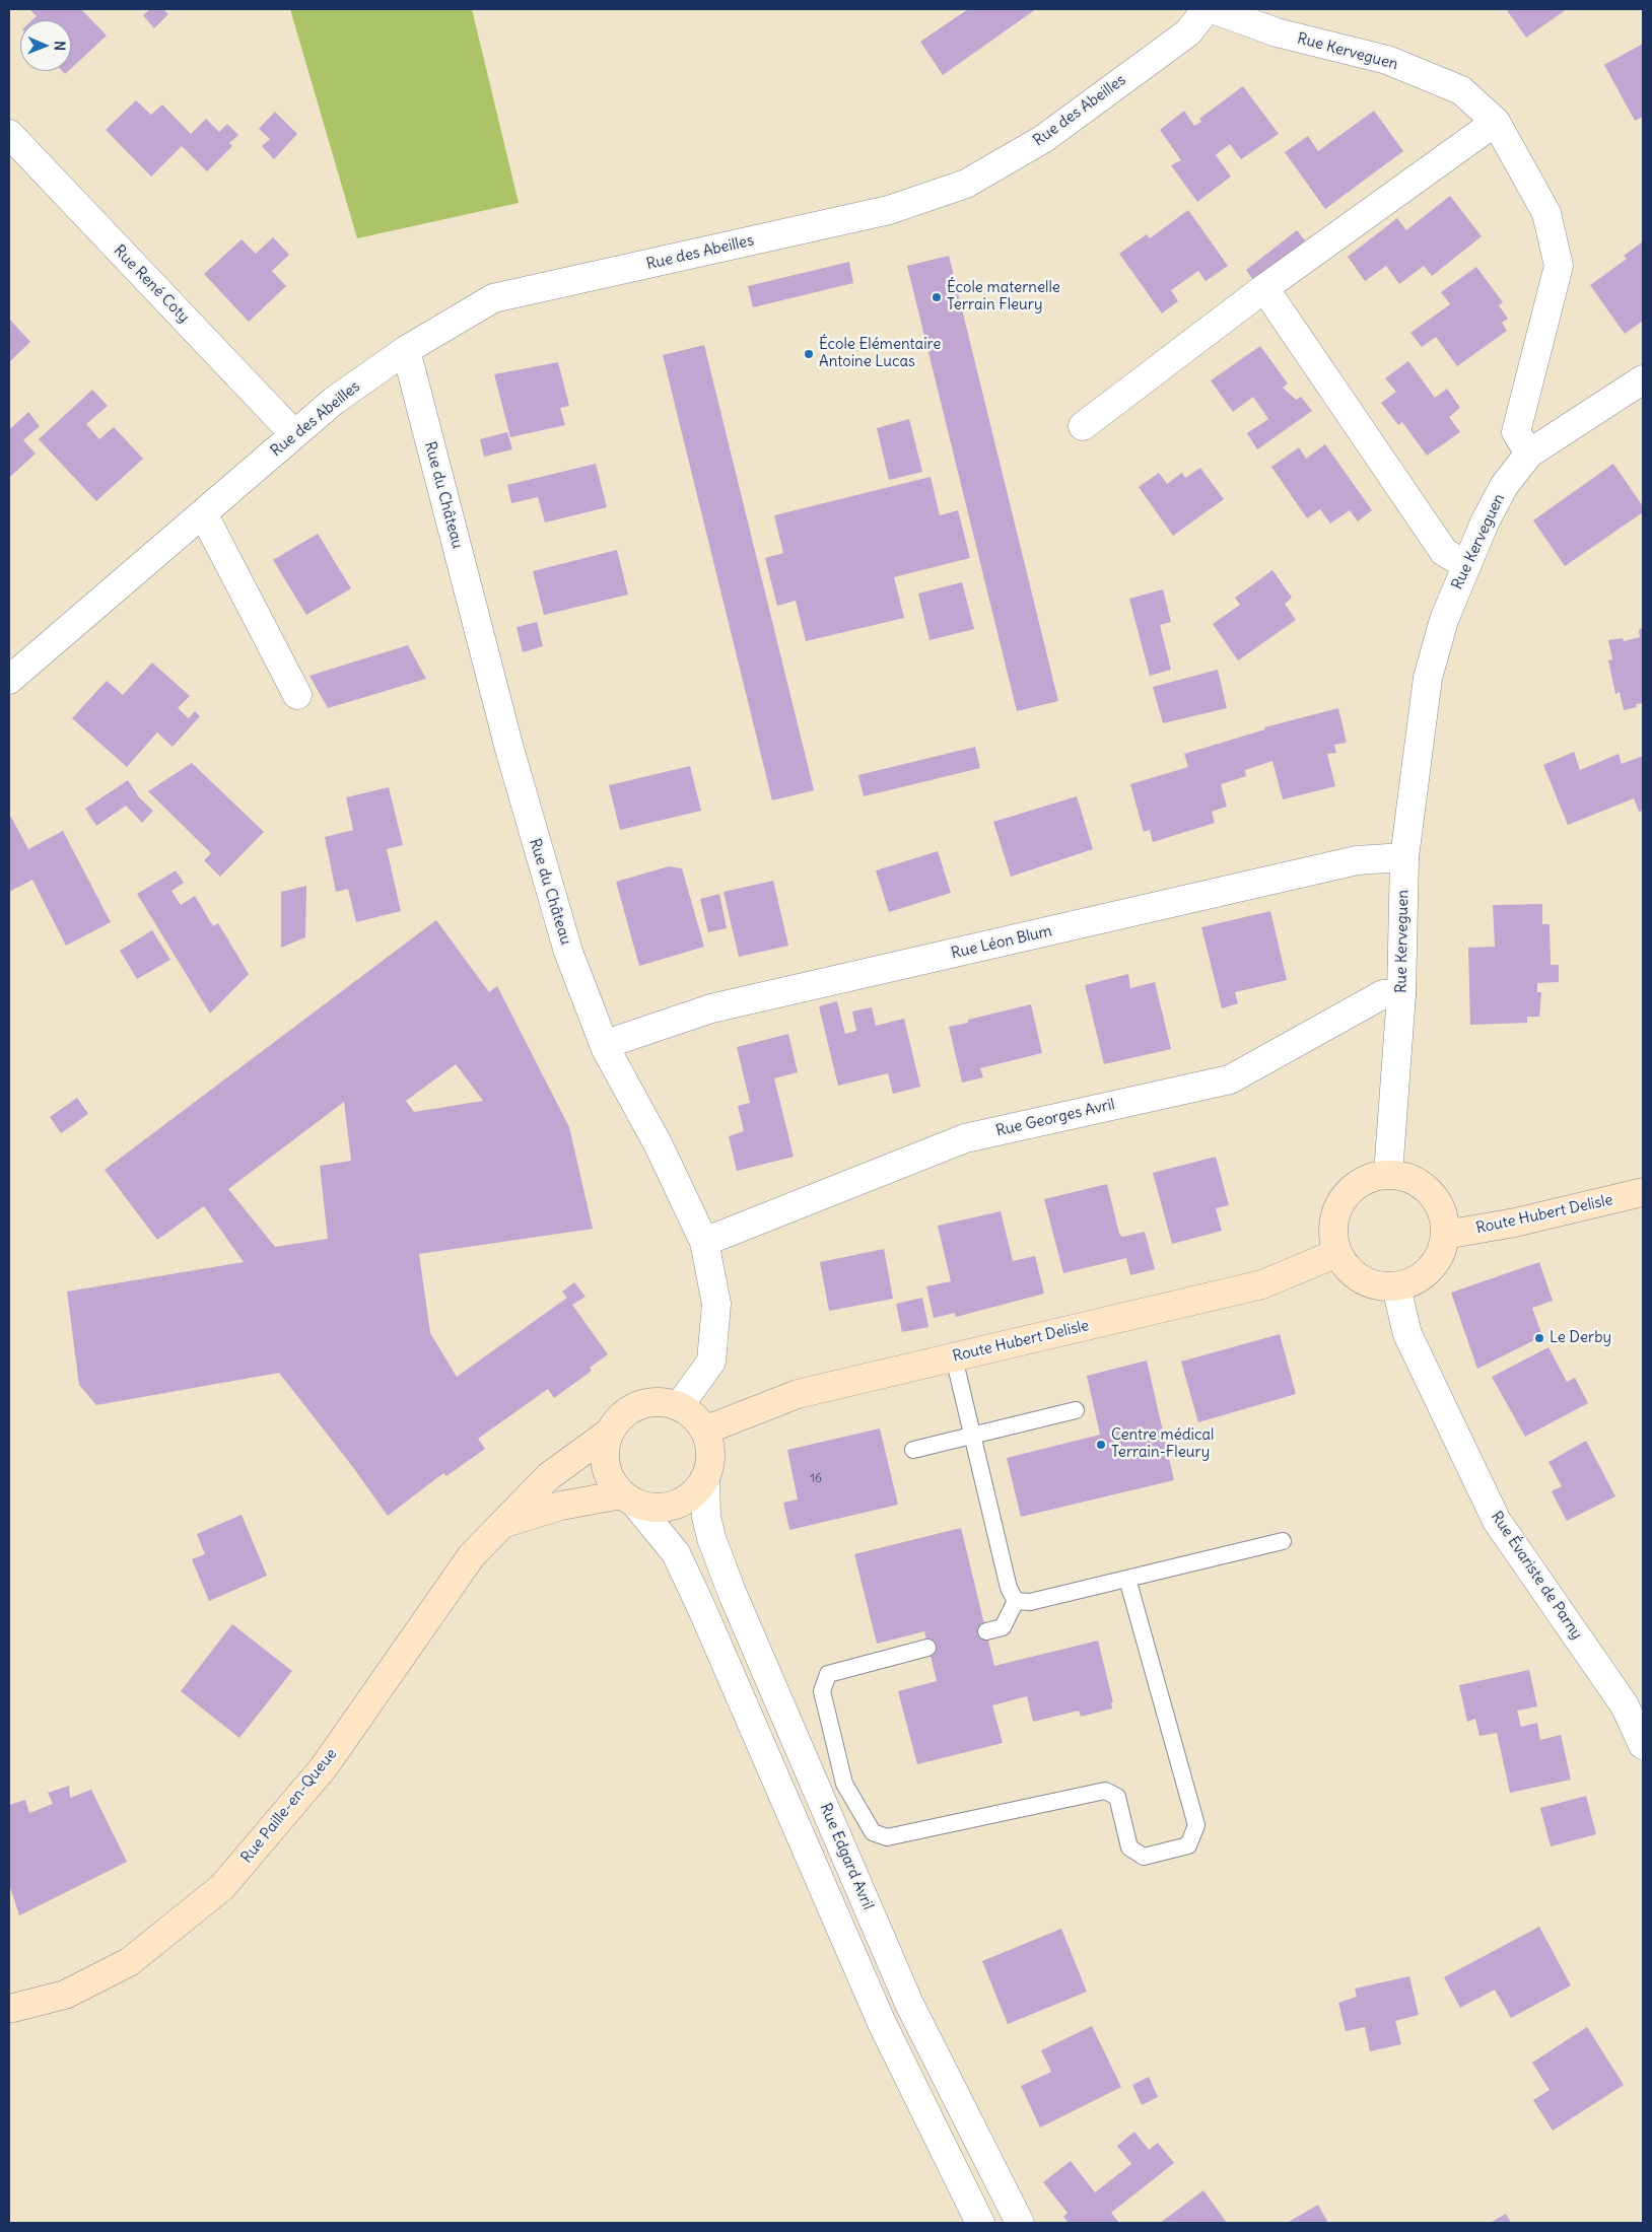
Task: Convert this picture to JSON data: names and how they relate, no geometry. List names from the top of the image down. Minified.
{"streets":{"main road":["Route Hubert Delisle","Rue Paille-en-Queue"],"street":["Rue Kerveguen","Rue des Abeilles","Rue René Coty","Rue du Château","Rue Léon Blum","Rue Georges Avril","Rue Évariste de Parny","Rue Edgard Avril"]},"crossings":[["Rue Kerveguen","Rue Léon Blum"],["Rue Kerveguen","Rue Georges Avril"],["Rue Kerveguen","Route Hubert Delisle"],["Rue Kerveguen","Rue Évariste de Parny"],["Rue des Abeilles","Rue René Coty"],["Rue des Abeilles","Rue du Château"],["Rue du Château","Rue Léon Blum"],["Rue du Château","Rue Georges Avril"],["Rue du Château","Route Hubert Delisle"],["Rue du Château","Rue Paille-en-Queue"],["Rue du Château","Rue Edgard Avril"],["Route Hubert Delisle","Rue Évariste de Parny"],["Route Hubert Delisle","Rue Paille-en-Queue"],["Route Hubert Delisle","Rue Edgard Avril"],["Rue Paille-en-Queue","Rue Edgard Avril"]],"places":["École maternelle Terrain Fleury","École Elémentaire Antoine Lucas","Le Derby","Centre médical Terrain-Fleury"],"house_numbers":["16"],"north":"right"}
